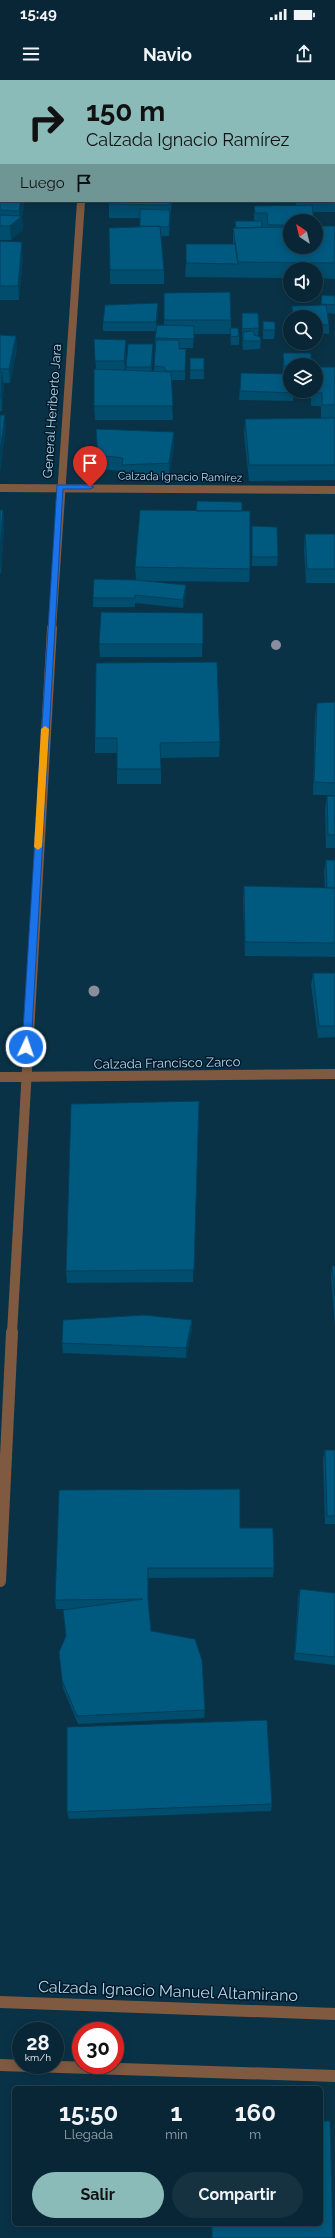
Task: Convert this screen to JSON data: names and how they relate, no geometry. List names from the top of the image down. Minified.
{"streets":{"street":["General Heriberto Jara","Calzada Ignacio Ramírez","Calzada Francisco Zarco","Calzada Ignacio Manuel Altamirano"]},"crossings":[["General Heriberto Jara","Calzada Ignacio Ramírez"],["General Heriberto Jara","Calzada Francisco Zarco"]],"north":"top left","page":{"status":"15:49","header":"Navio","turn":["150 m","Calzada Ignacio Ramírez"],"then":"Luego","speed":"28 km/h","limit":"30","eta":["15:50","Llegada","1","min","160","m"],"buttons":["Salir","Compartir"]}}
